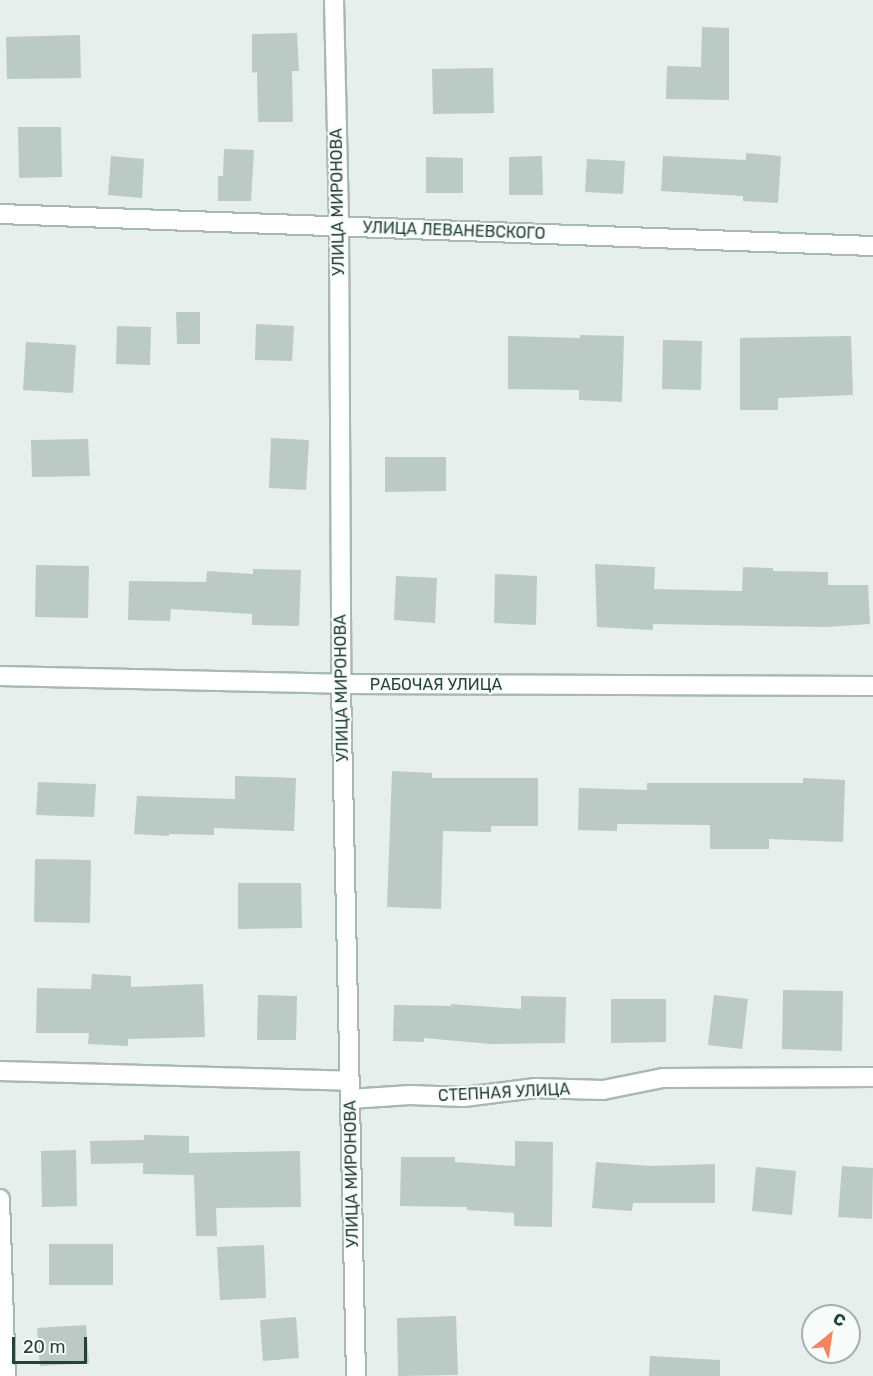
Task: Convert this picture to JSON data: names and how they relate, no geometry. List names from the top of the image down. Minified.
{"streets":{"street":["УЛИЦА МИРОНОВА","УЛИЦА ЛЕВАНЕВСКОГО","РАБОЧАЯ УЛИЦА","СТЕПНАЯ УЛИЦА"]},"crossings":[["УЛИЦА МИРОНОВА","УЛИЦА ЛЕВАНЕВСКОГО"],["УЛИЦА МИРОНОВА","РАБОЧАЯ УЛИЦА"],["УЛИЦА МИРОНОВА","СТЕПНАЯ УЛИЦА"]],"scale_bar":"20 m","north":"top right"}
